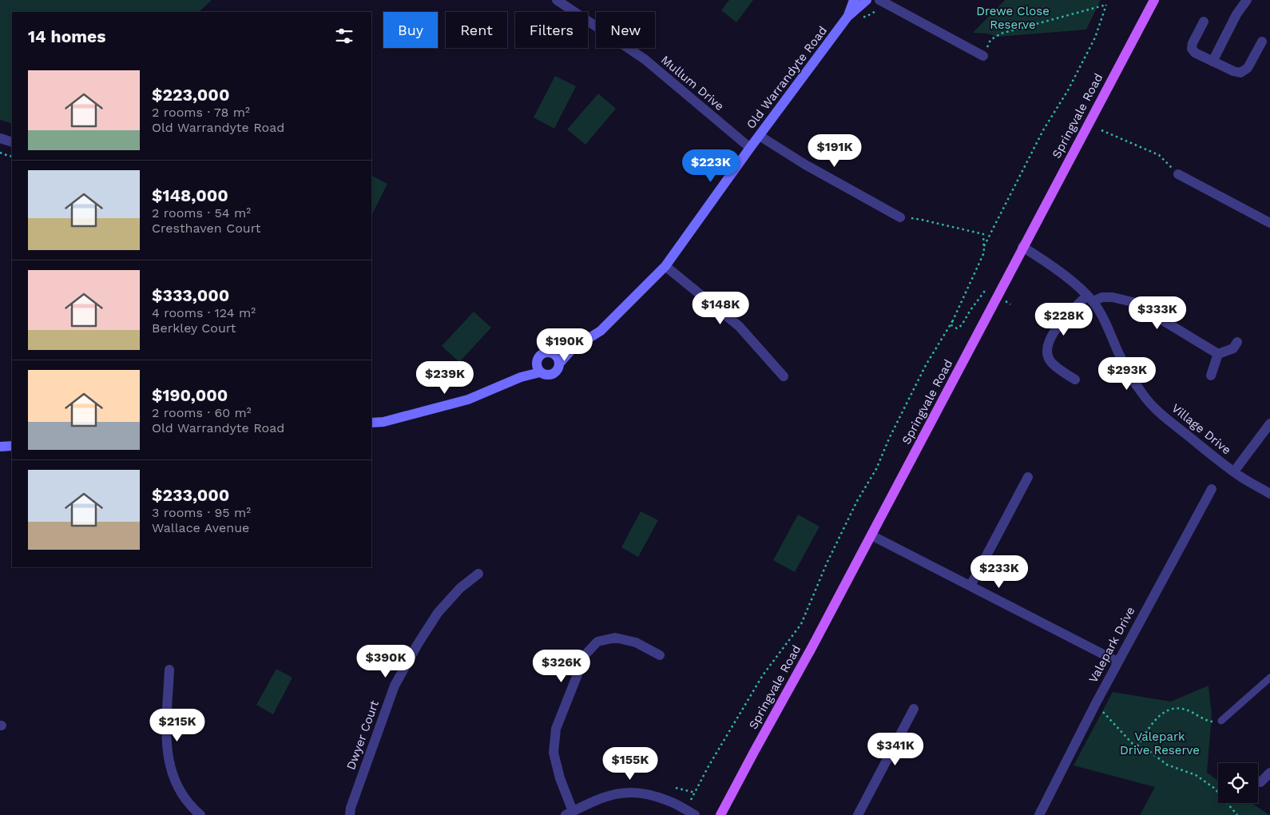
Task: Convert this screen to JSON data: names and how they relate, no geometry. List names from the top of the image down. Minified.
{"streets":{"main road":["Old Warrandyte Road","Springvale Road"],"street":["Mullum Drive","Village Drive","Valepark Drive","Dwyer Court"]},"crossings":[["Old Warrandyte Road","Mullum Drive"],["Springvale Road","Village Drive"]],"parks":["Drewe Close Reserve","Valepark Drive Reserve"],"page":{"chip":["Buy","Rent","Filters","New"],"heading":"14 homes","list":[{"name":"$223,000","note":"2 rooms · 78 m² · Old Warrandyte Road"},{"name":"$148,000","note":"2 rooms · 54 m² · Cresthaven Court"},{"name":"$333,000","note":"4 rooms · 124 m² · Berkley Court"},{"name":"$190,000","note":"2 rooms · 60 m² · Old Warrandyte Road"},{"name":"$233,000","note":"3 rooms · 95 m² · Wallace Avenue"}],"price":["$191K","$223K","$148K","$333K","$228K","$190K","$293K","$239K","$233K","$390K","$326K","$215K","$341K","$155K"]}}
